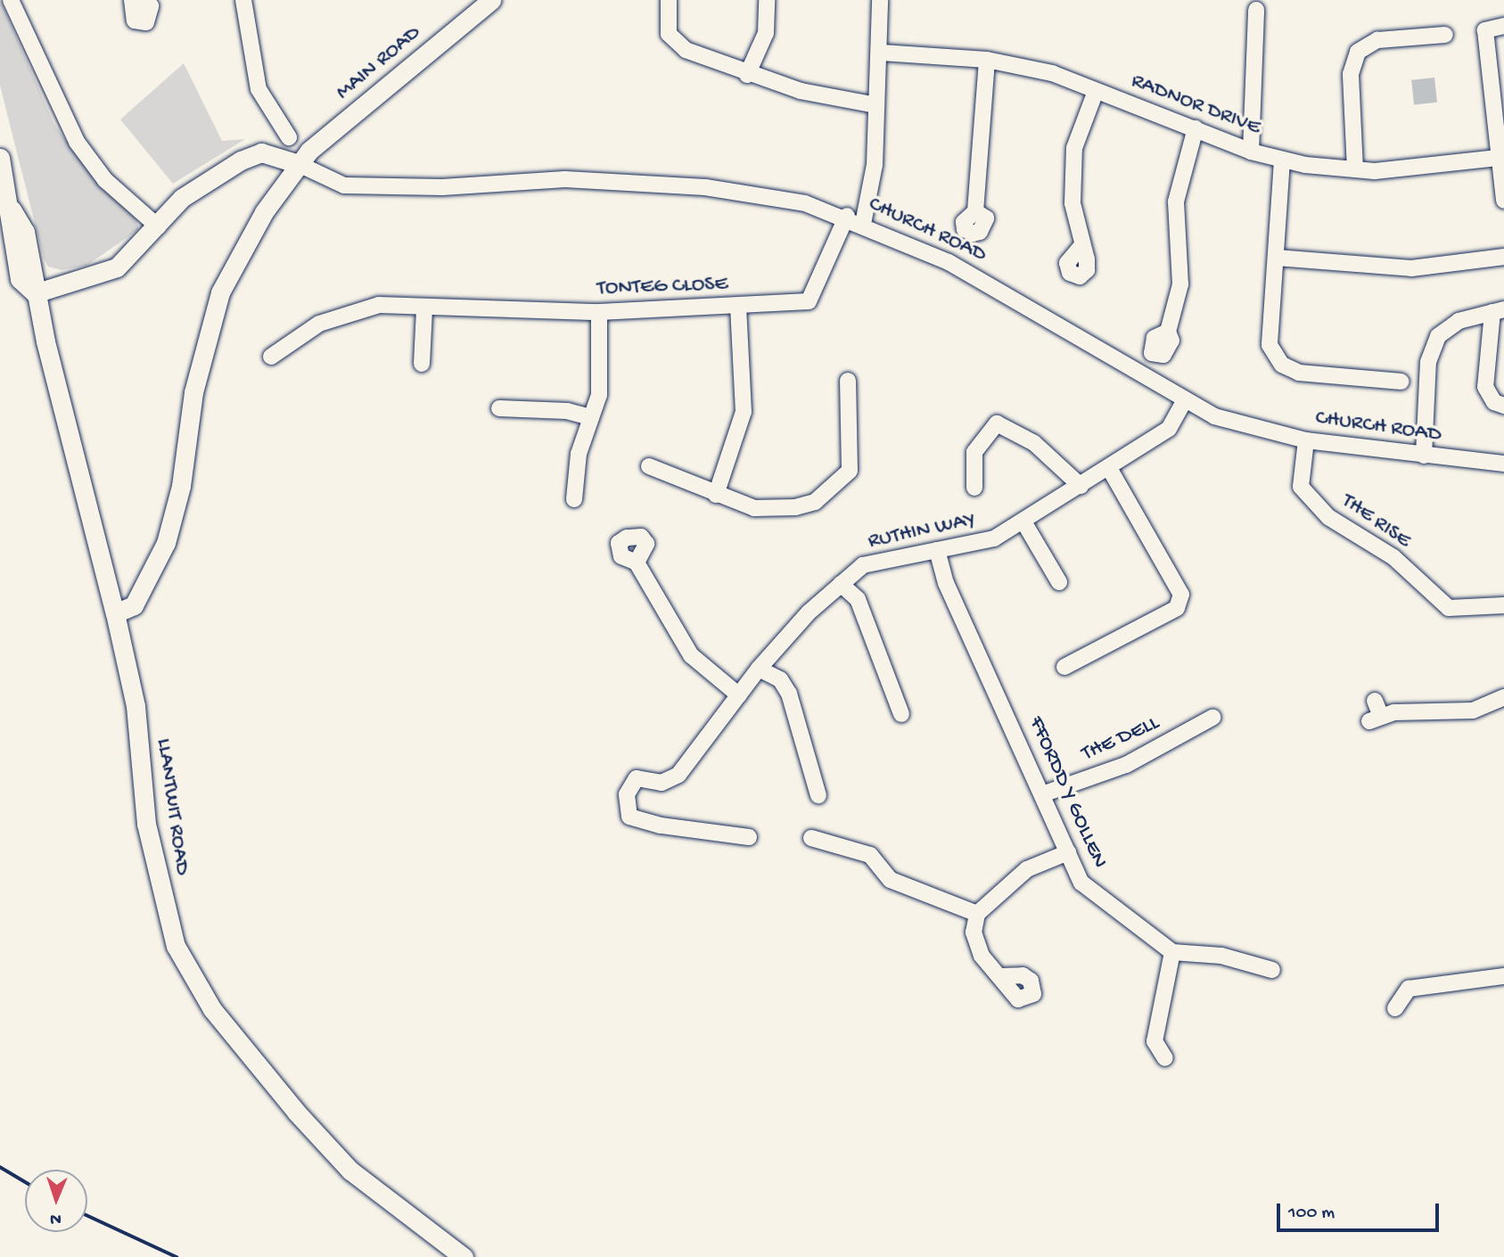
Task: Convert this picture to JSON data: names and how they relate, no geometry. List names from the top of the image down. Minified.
{"streets":{"main road":["MAIN ROAD","LLANTWIT ROAD"],"street":["RADNOR DRIVE","CHURCH ROAD","TONTEG CLOSE","THE RISE","RUTHIN WAY","THE DELL","FFORDD Y GOLLEN"]},"crossings":[["MAIN ROAD","CHURCH ROAD"],["MAIN ROAD","LLANTWIT ROAD"],["CHURCH ROAD","TONTEG CLOSE"],["CHURCH ROAD","THE RISE"],["CHURCH ROAD","RUTHIN WAY"],["RUTHIN WAY","FFORDD Y GOLLEN"],["THE DELL","FFORDD Y GOLLEN"]],"scale_bar":"100 m","north":"bottom"}
